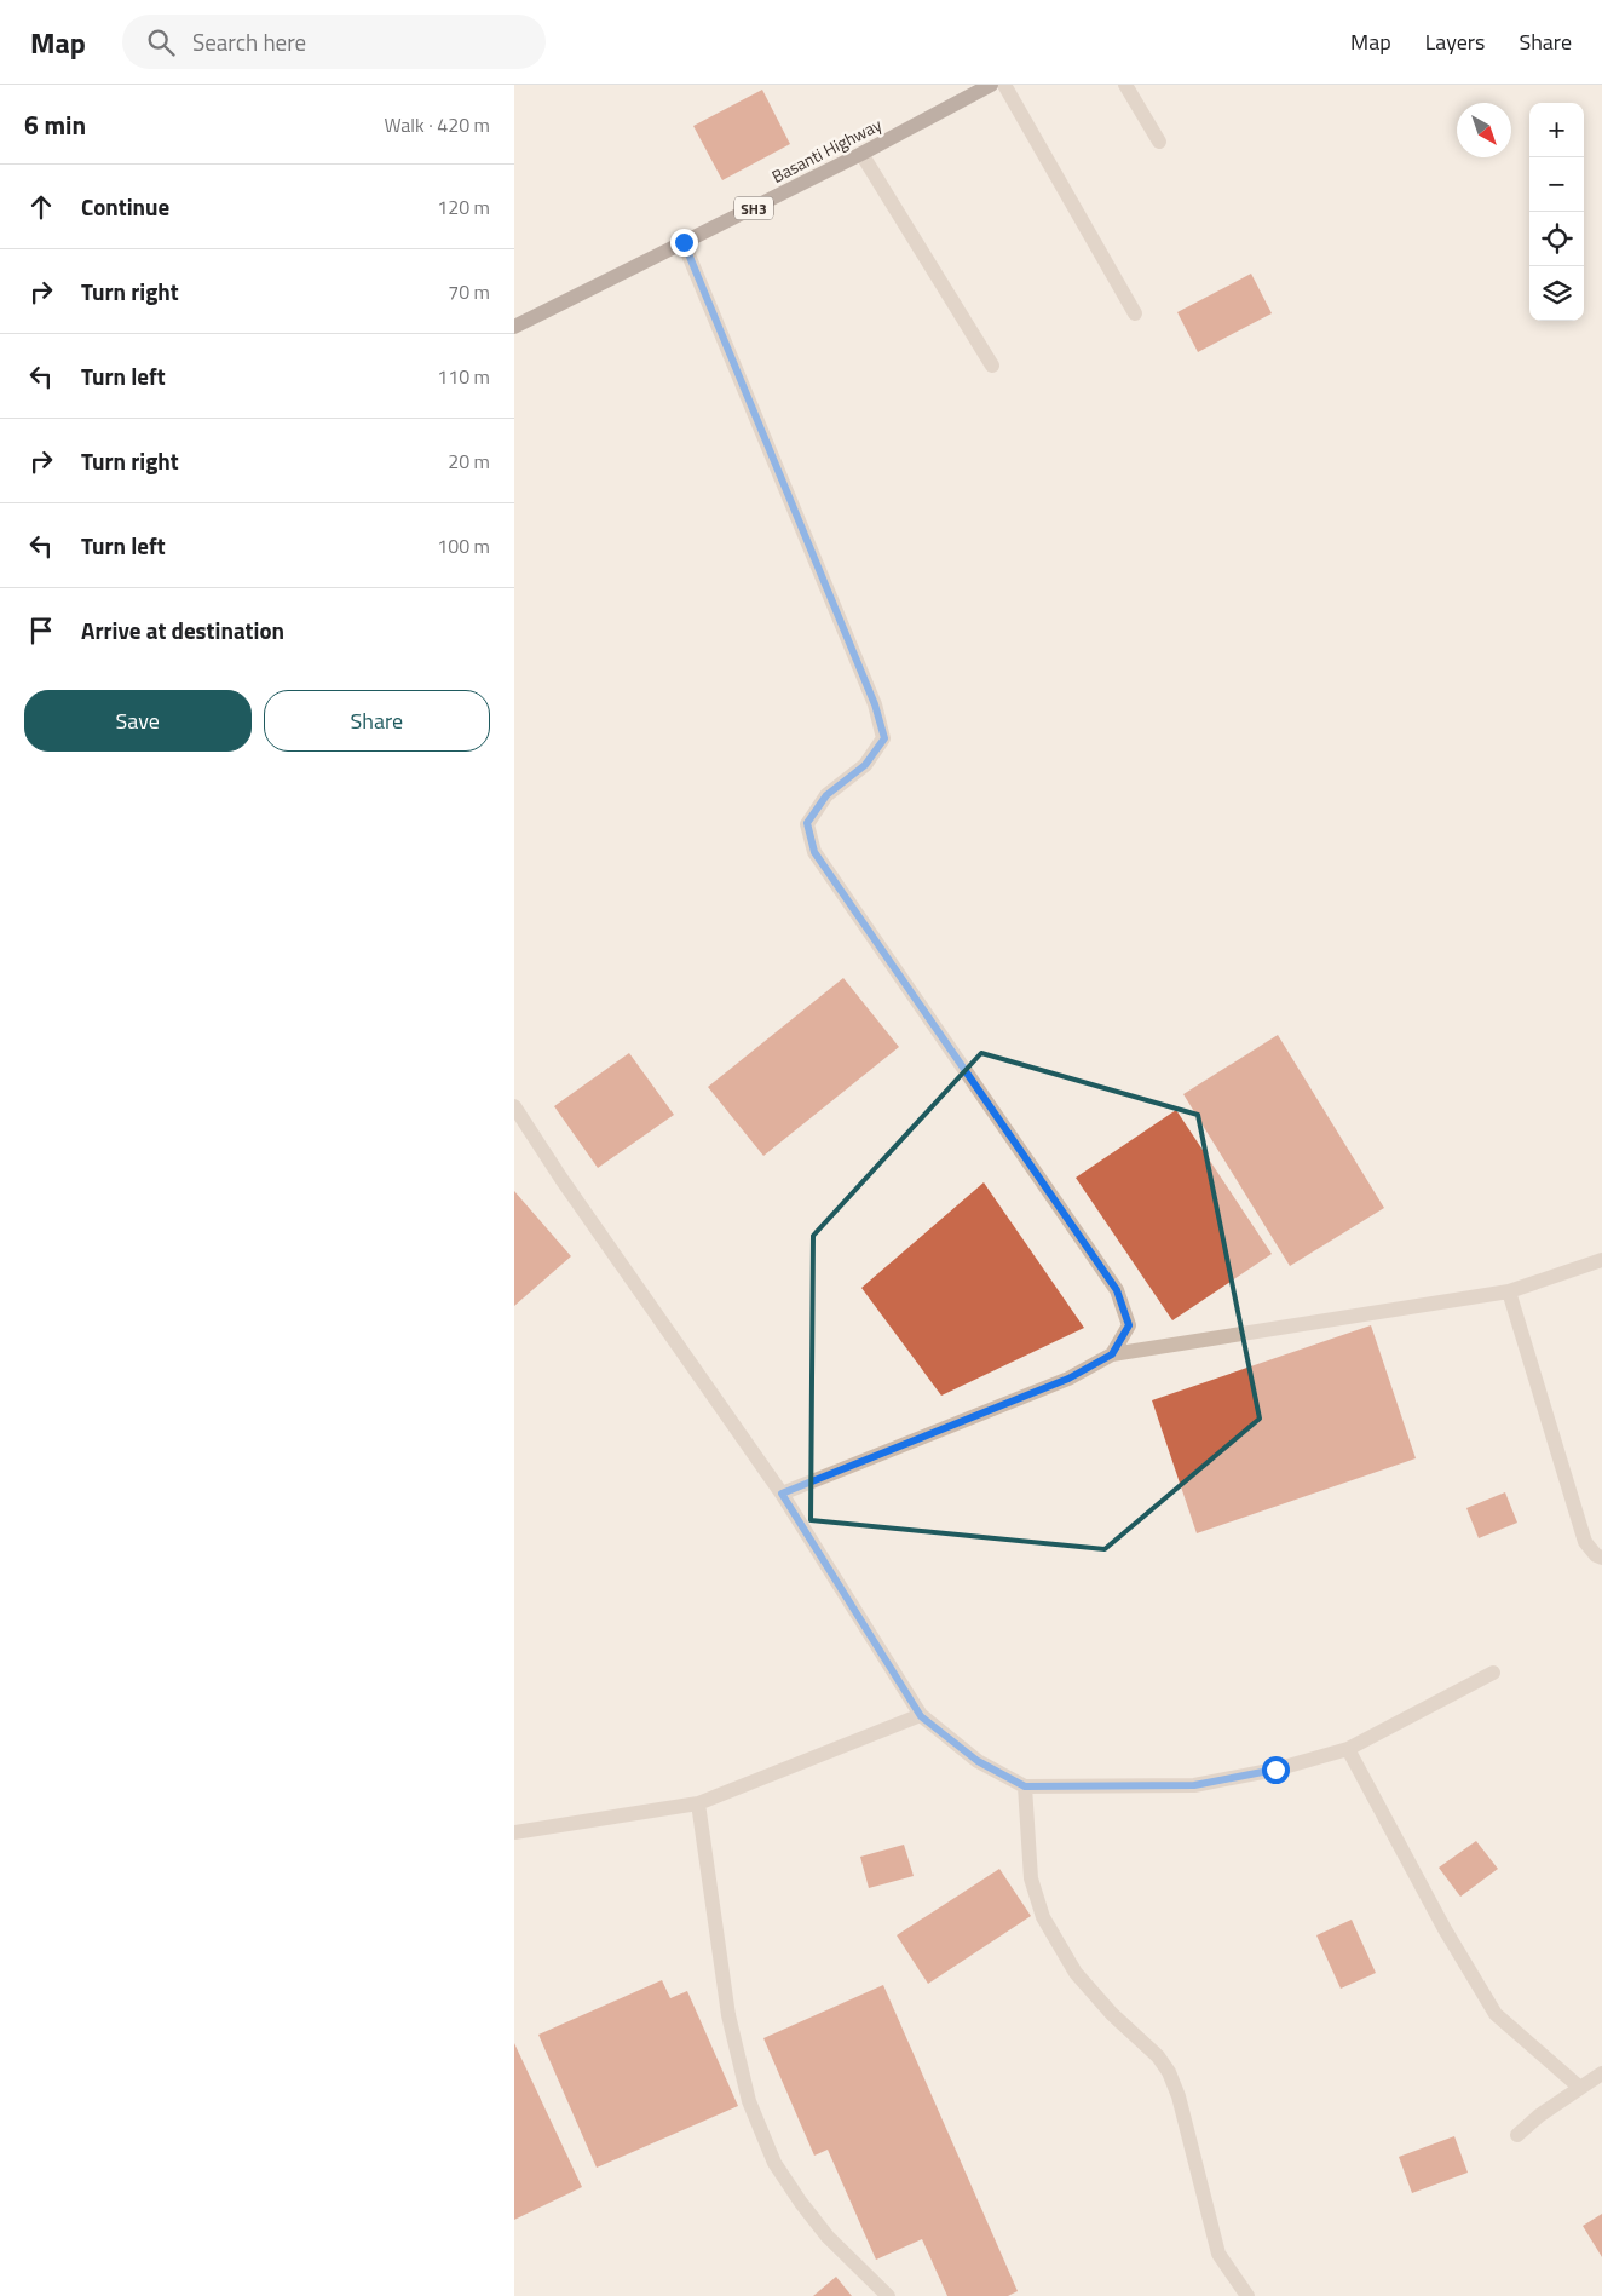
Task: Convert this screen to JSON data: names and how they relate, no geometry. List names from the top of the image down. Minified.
{"streets":{"main road":["Basanti Highway","SH3"]},"north":"bottom right","page":{"header":"Map","search":"Search here","nav":["Map","Layers","Share"],"heading":["6 min","Walk · 420 m"],"map_buttons":["+","−"],"list":[["Continue","120 m"],["Turn right","70 m"],["Turn left","110 m"],["Turn right","20 m"],["Turn left","100 m"],"Arrive at destination"],"buttons":["Save","Share"]}}
